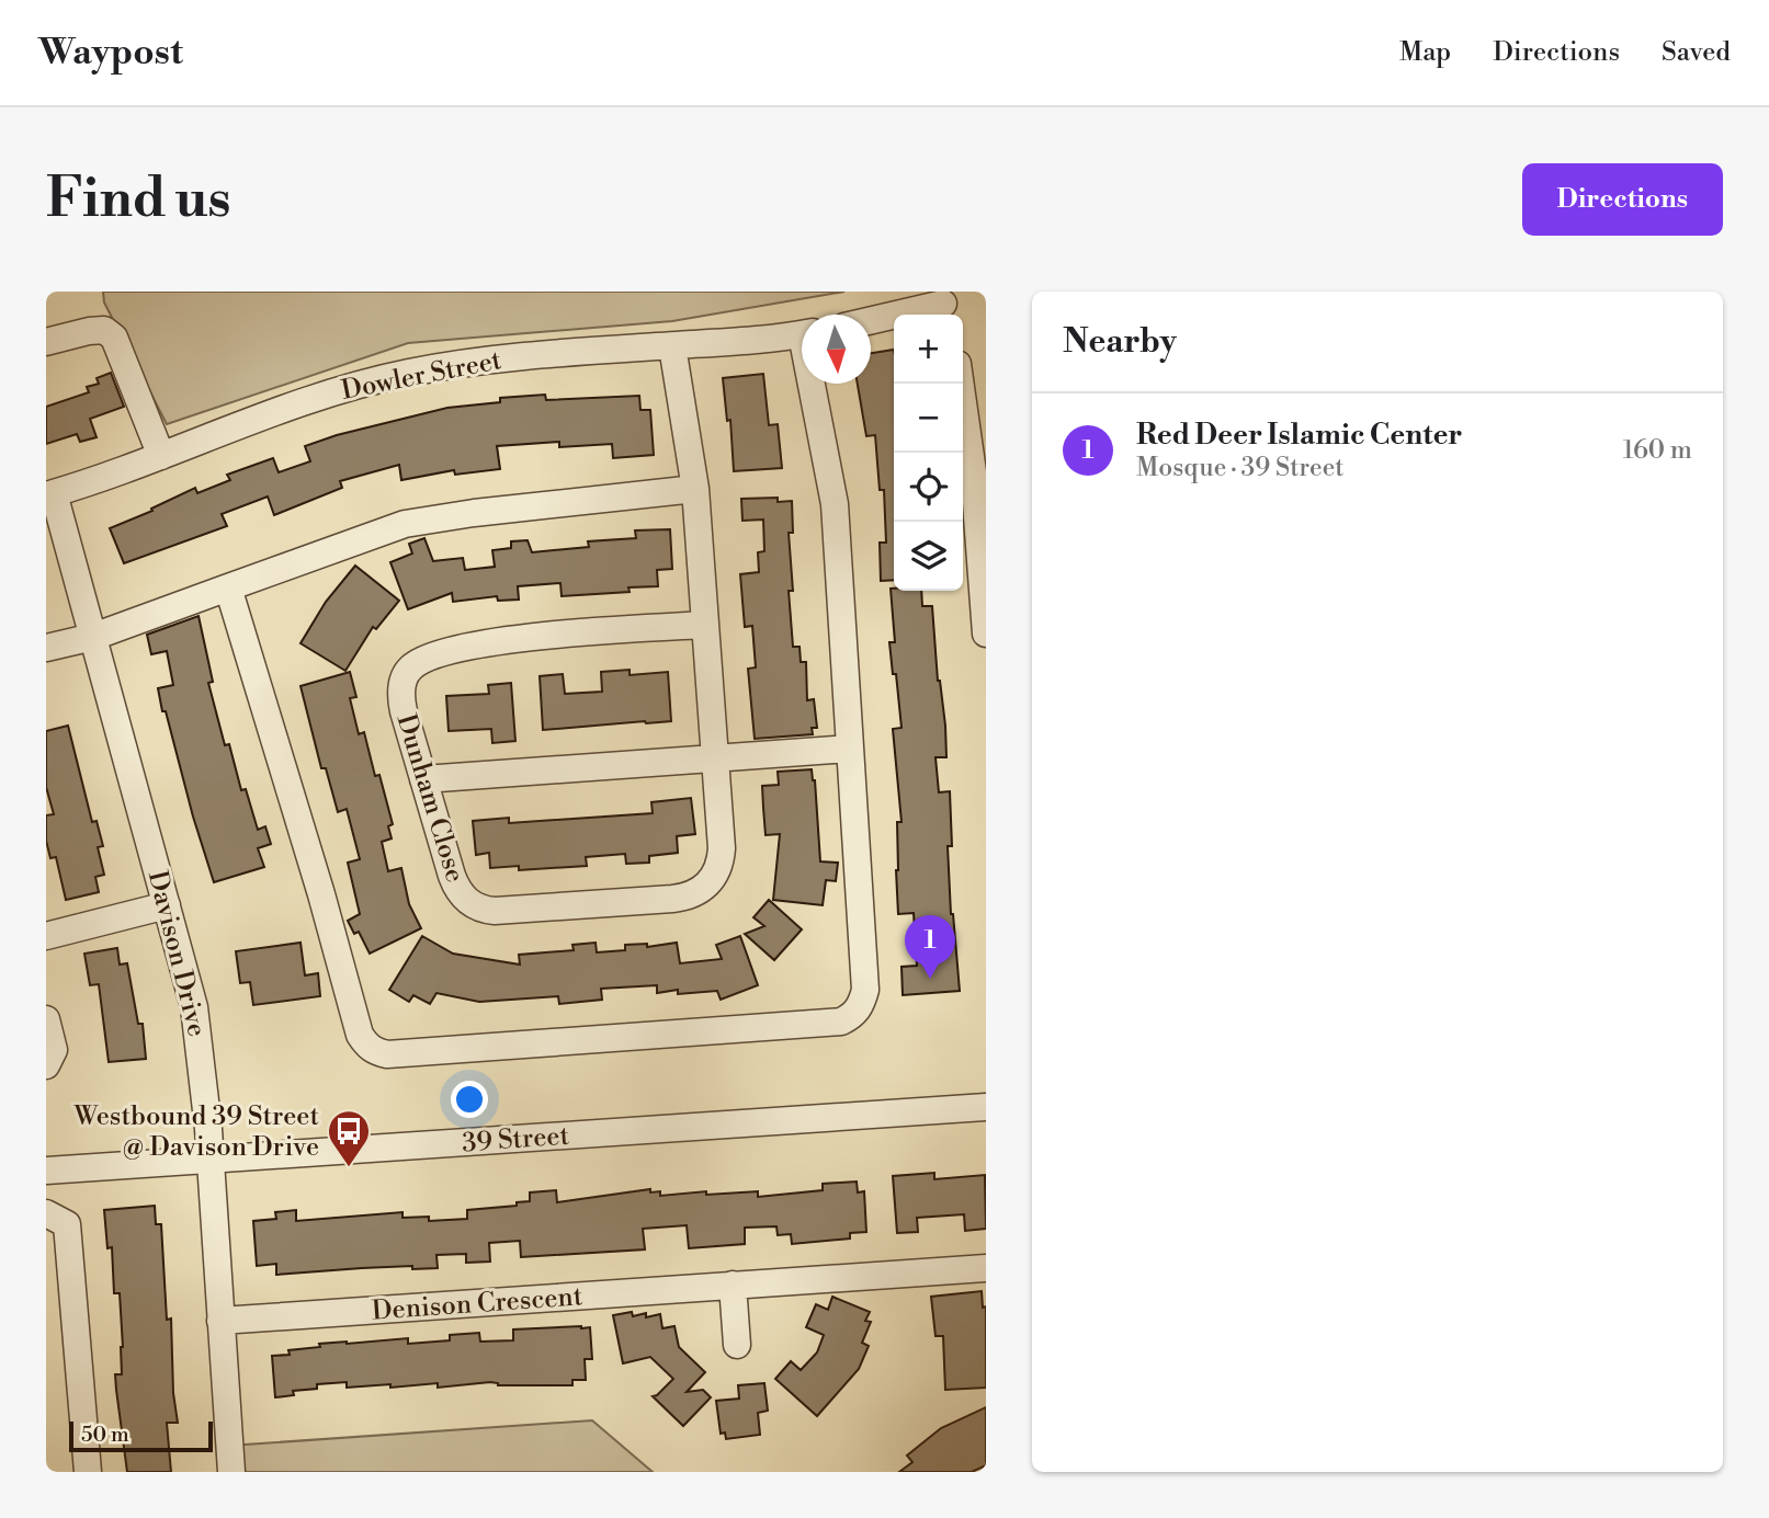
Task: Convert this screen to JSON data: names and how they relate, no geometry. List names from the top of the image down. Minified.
{"streets":{"street":["Dowler Street","Dunham Close","Davison Drive","39 Street","Denison Crescent"]},"crossings":[["Dowler Street","Dunham Close"],["Dowler Street","Davison Drive"],["Davison Drive","39 Street"],["Davison Drive","Denison Crescent"]],"places":{"bus stop":["Westbound 39 Street @ Davison Drive"]},"scale_bar":"50 m","north":"bottom","page":{"header":"Waypost","nav":["Map","Directions","Saved"],"buttons":"Directions","title":"Find us","heading":"Nearby","map_buttons":["+","−"],"list":[{"mark":"1","name":"Red Deer Islamic Center","note":"Mosque · 39 Street","value":"160 m"}],"pins":"1","scale":"50 m"}}
